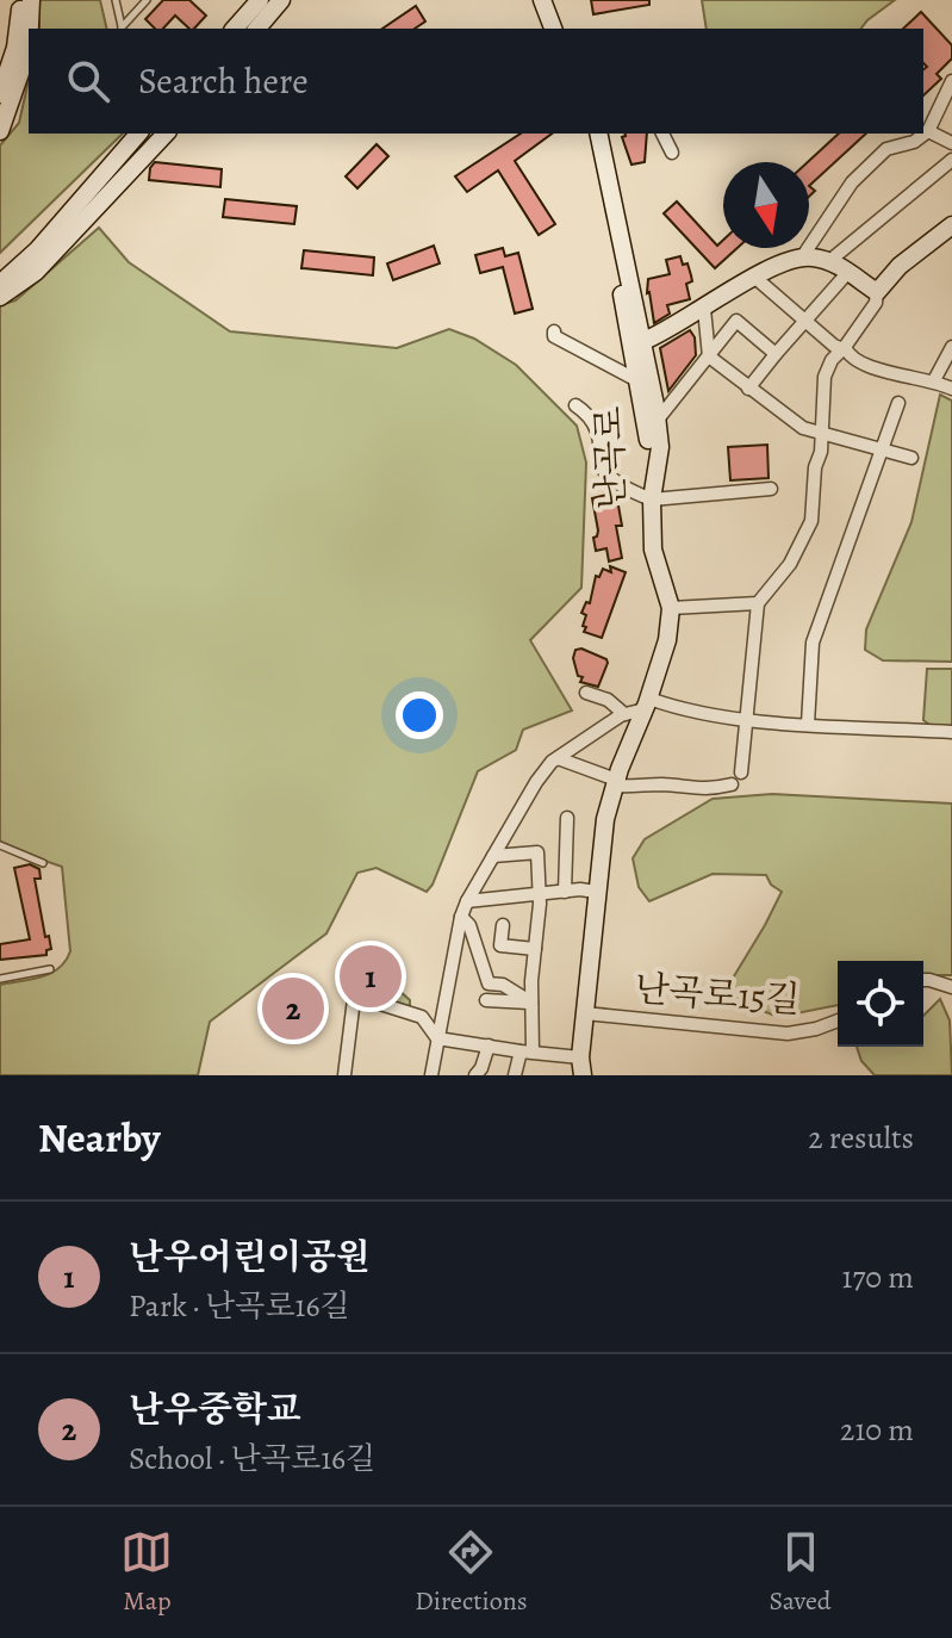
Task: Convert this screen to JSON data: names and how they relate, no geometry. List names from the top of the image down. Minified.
{"streets":{"main road":["난곡로"],"street":["난곡로15길"]},"crossings":[["난곡로","난곡로15길"]],"north":"bottom","page":{"search":"Search here","pins":["1","2"],"heading":["Nearby","2 results"],"list":[{"mark":"1","name":"난우어린이공원","note":"Park · 난곡로16길","value":"170 m"},{"mark":"2","name":"난우중학교","note":"School · 난곡로16길","value":"210 m"}],"nav":["Map","Directions","Saved"]}}
